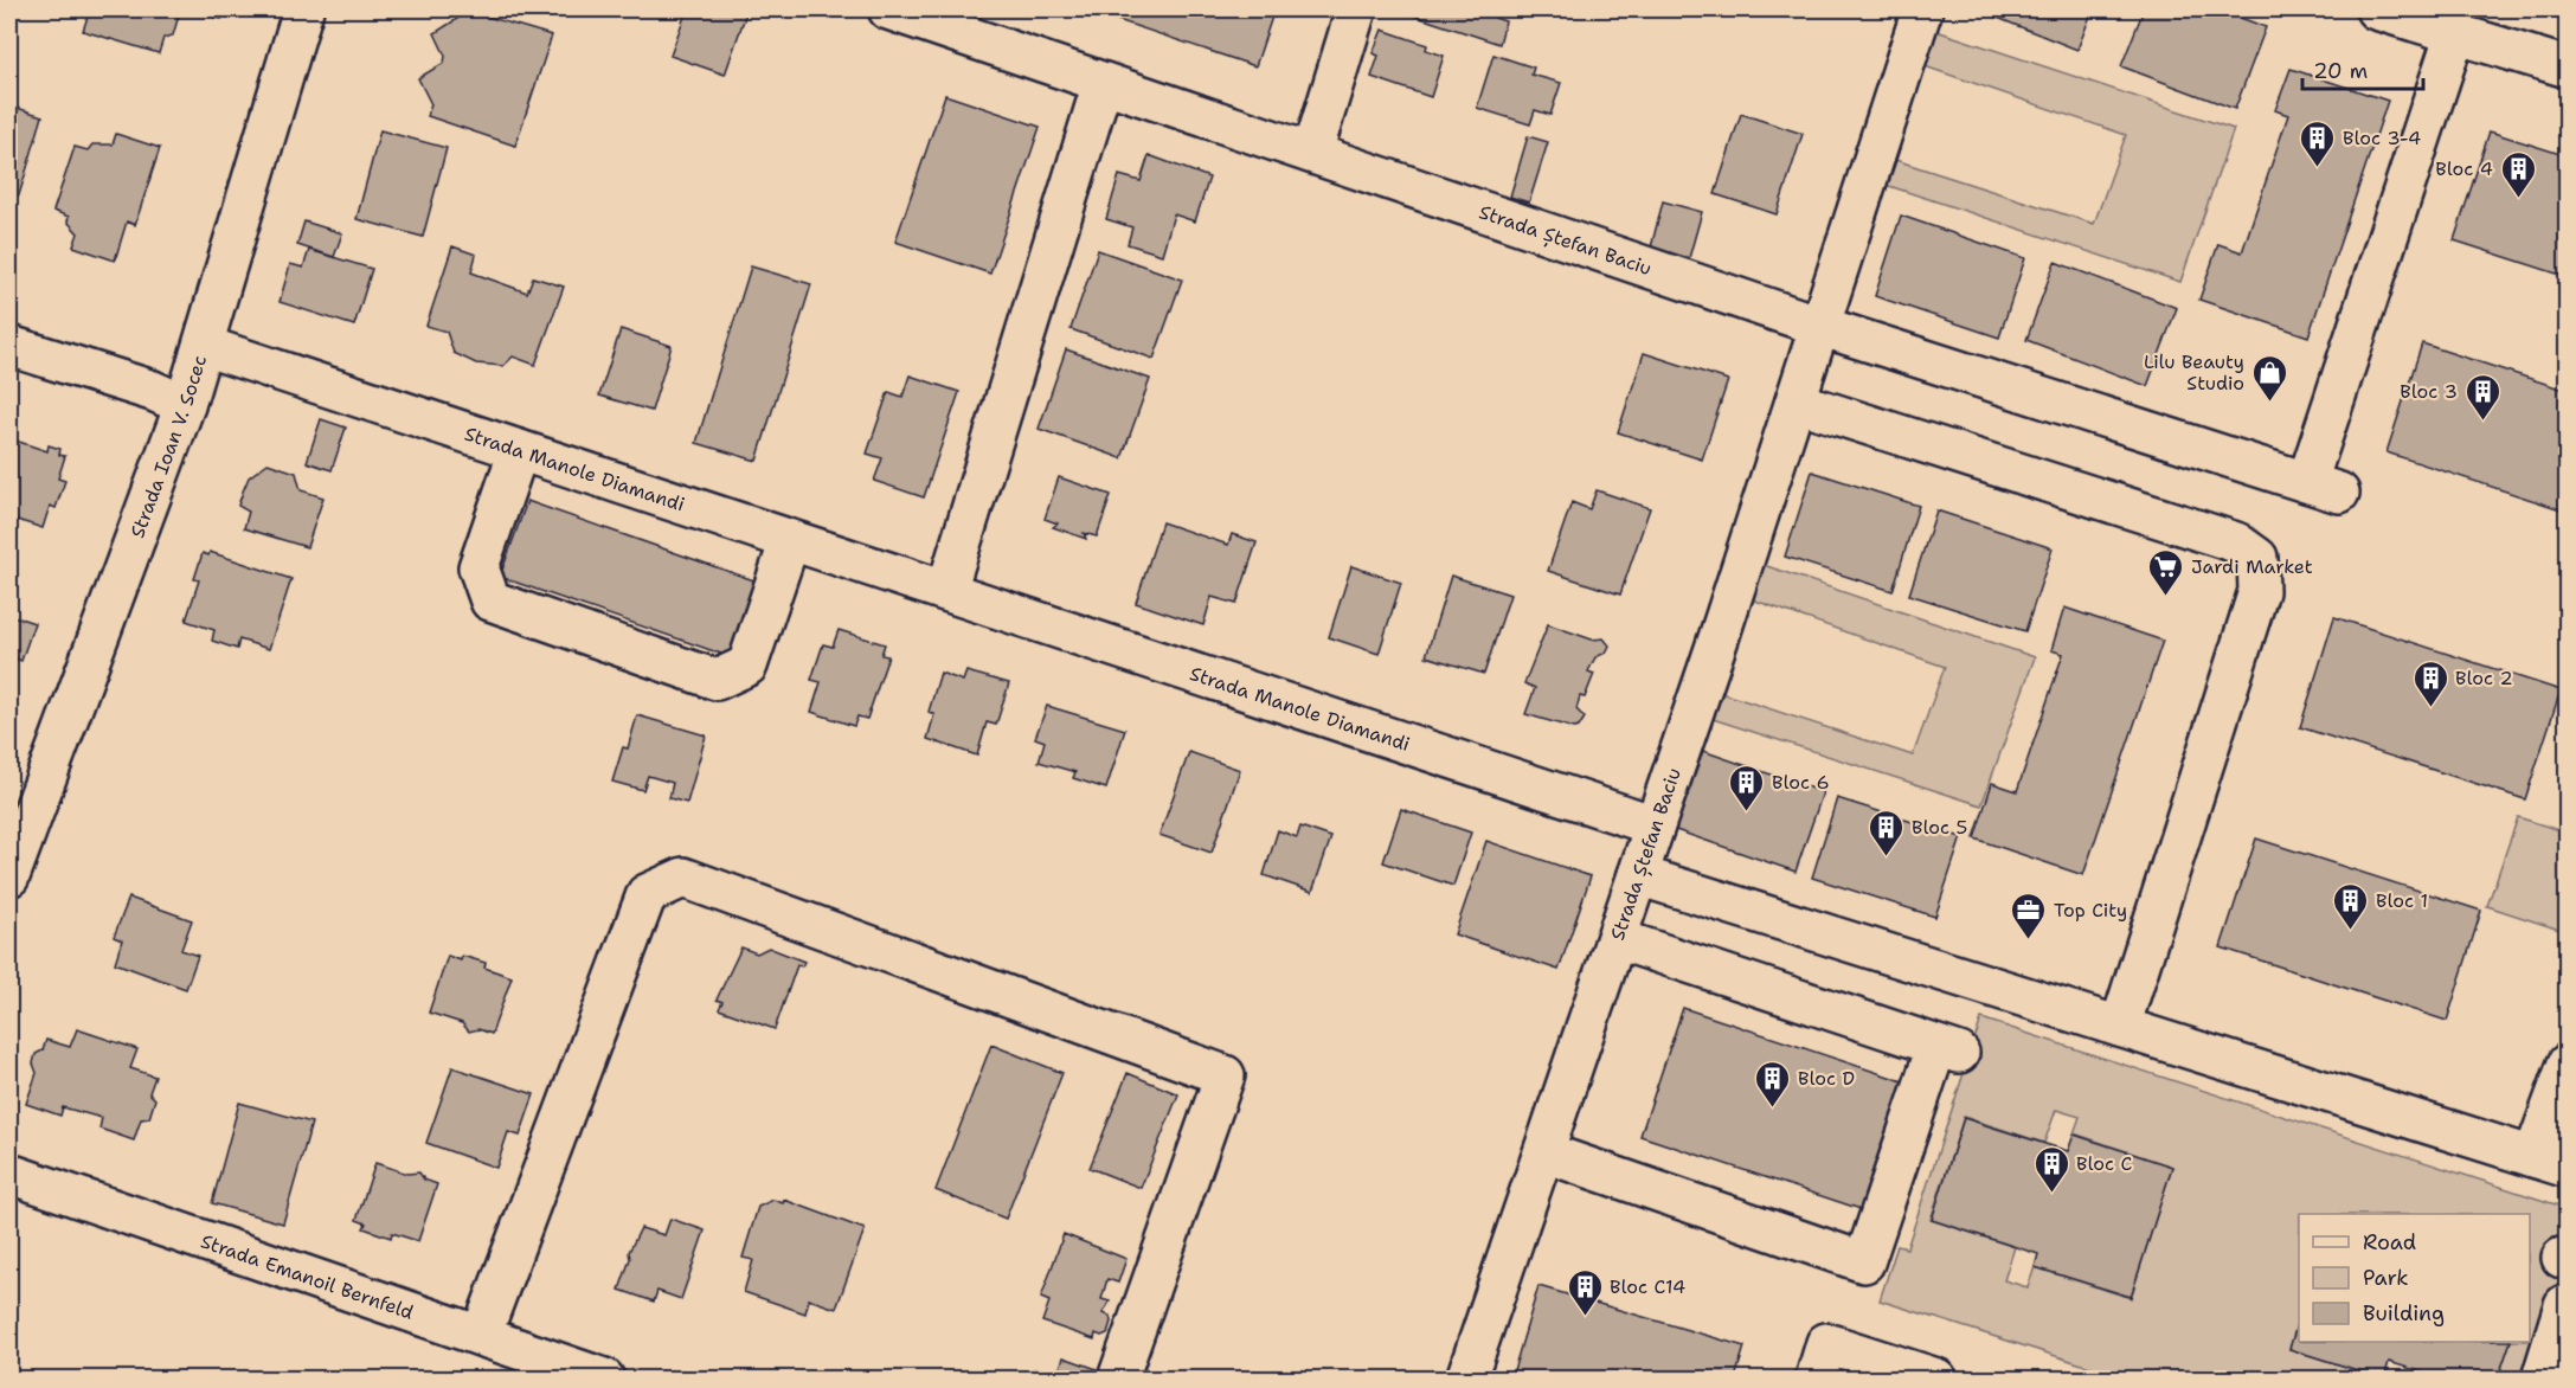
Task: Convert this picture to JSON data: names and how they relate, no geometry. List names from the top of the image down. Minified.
{"streets":{"street":["Strada Ștefan Baciu","Strada Ioan V. Socec","Strada Manole Diamandi","Strada Emanoil Bernfeld"]},"crossings":[["Strada Ștefan Baciu","Strada Manole Diamandi"],["Strada Ioan V. Socec","Strada Manole Diamandi"]],"places":{"building":["Bloc 3-4","Bloc 4","Bloc 3","Bloc 2","Bloc 6","Bloc 5","Bloc 1","Bloc D","Bloc C","Bloc C14"],"shop":["Lilu Beauty Studio"],"supermarket":["Jardi Market"],"office":["Top City"]},"legend":["Road","Park","Building"],"scale_bar":"20 m"}
